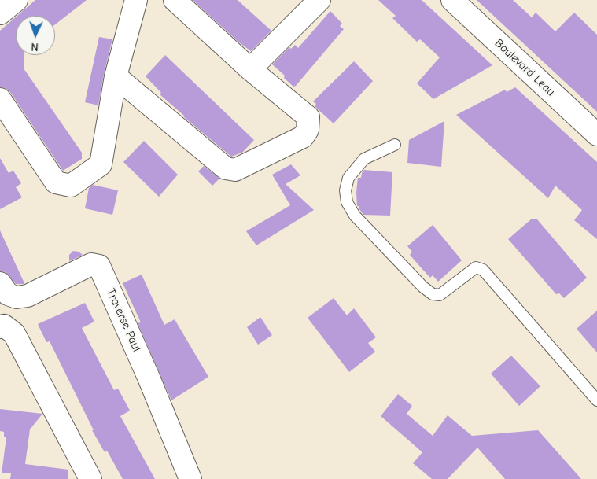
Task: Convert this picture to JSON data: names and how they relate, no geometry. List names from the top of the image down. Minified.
{"streets":{"street":["Boulevard Leau","Traverse Paul"]},"north":"bottom"}
